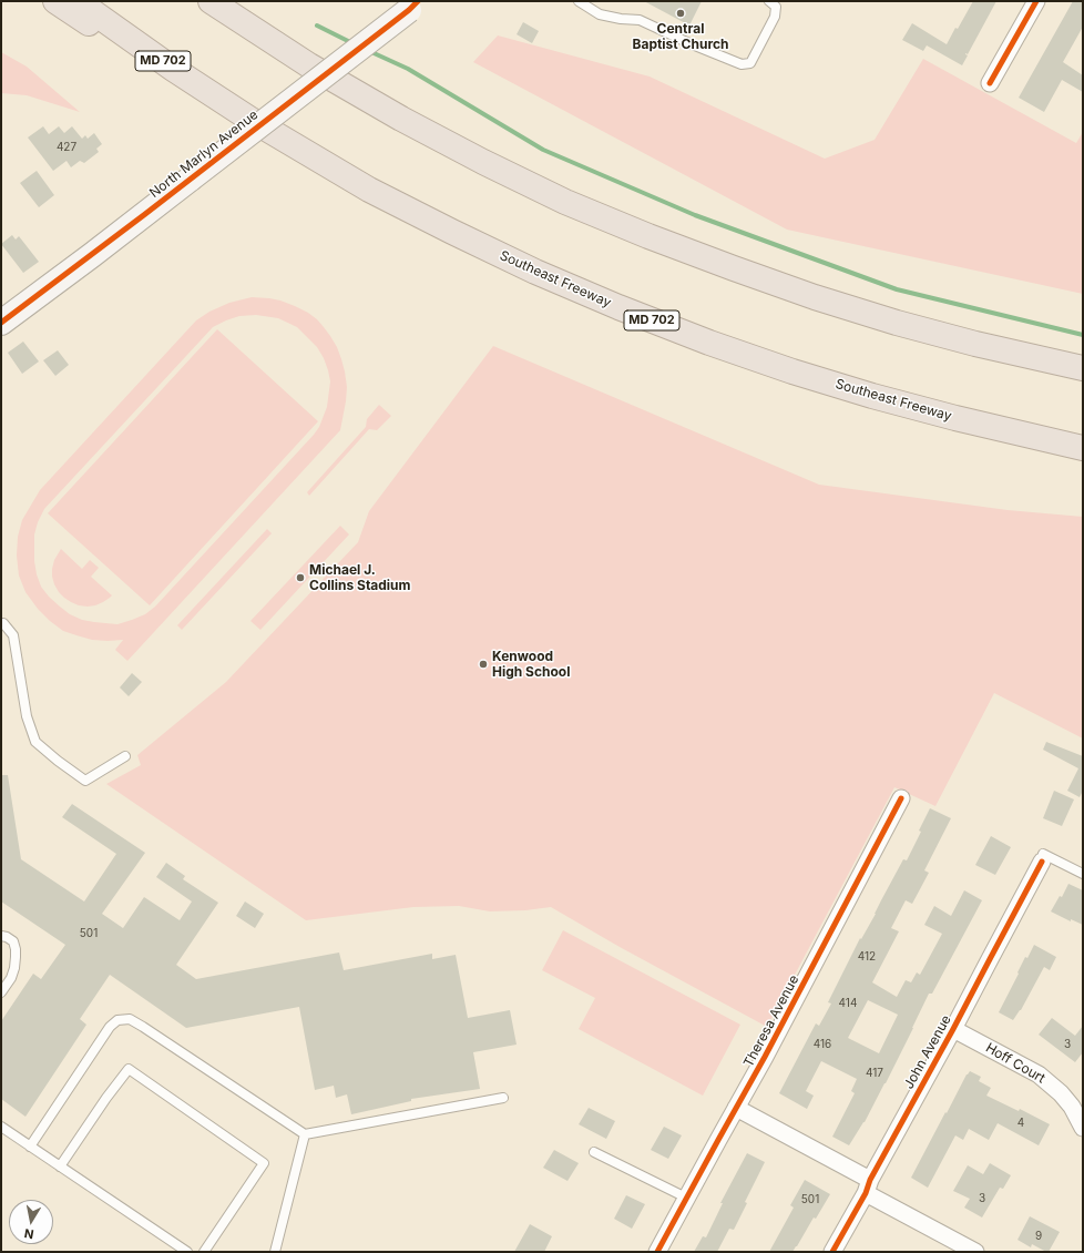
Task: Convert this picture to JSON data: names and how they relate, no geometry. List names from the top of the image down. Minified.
{"streets":{"highway":["MD 702","Southeast Freeway"],"street":["North Marlyn Avenue","Theresa Avenue","John Avenue","Hoff Court"]},"crossings":[["John Avenue","Hoff Court"]],"places":["Central Baptist Church","Michael J. Collins Stadium","Kenwood High School"],"house_numbers":["427","501","412","414","416","3","417","4","3","501","9"],"north":"bottom"}
